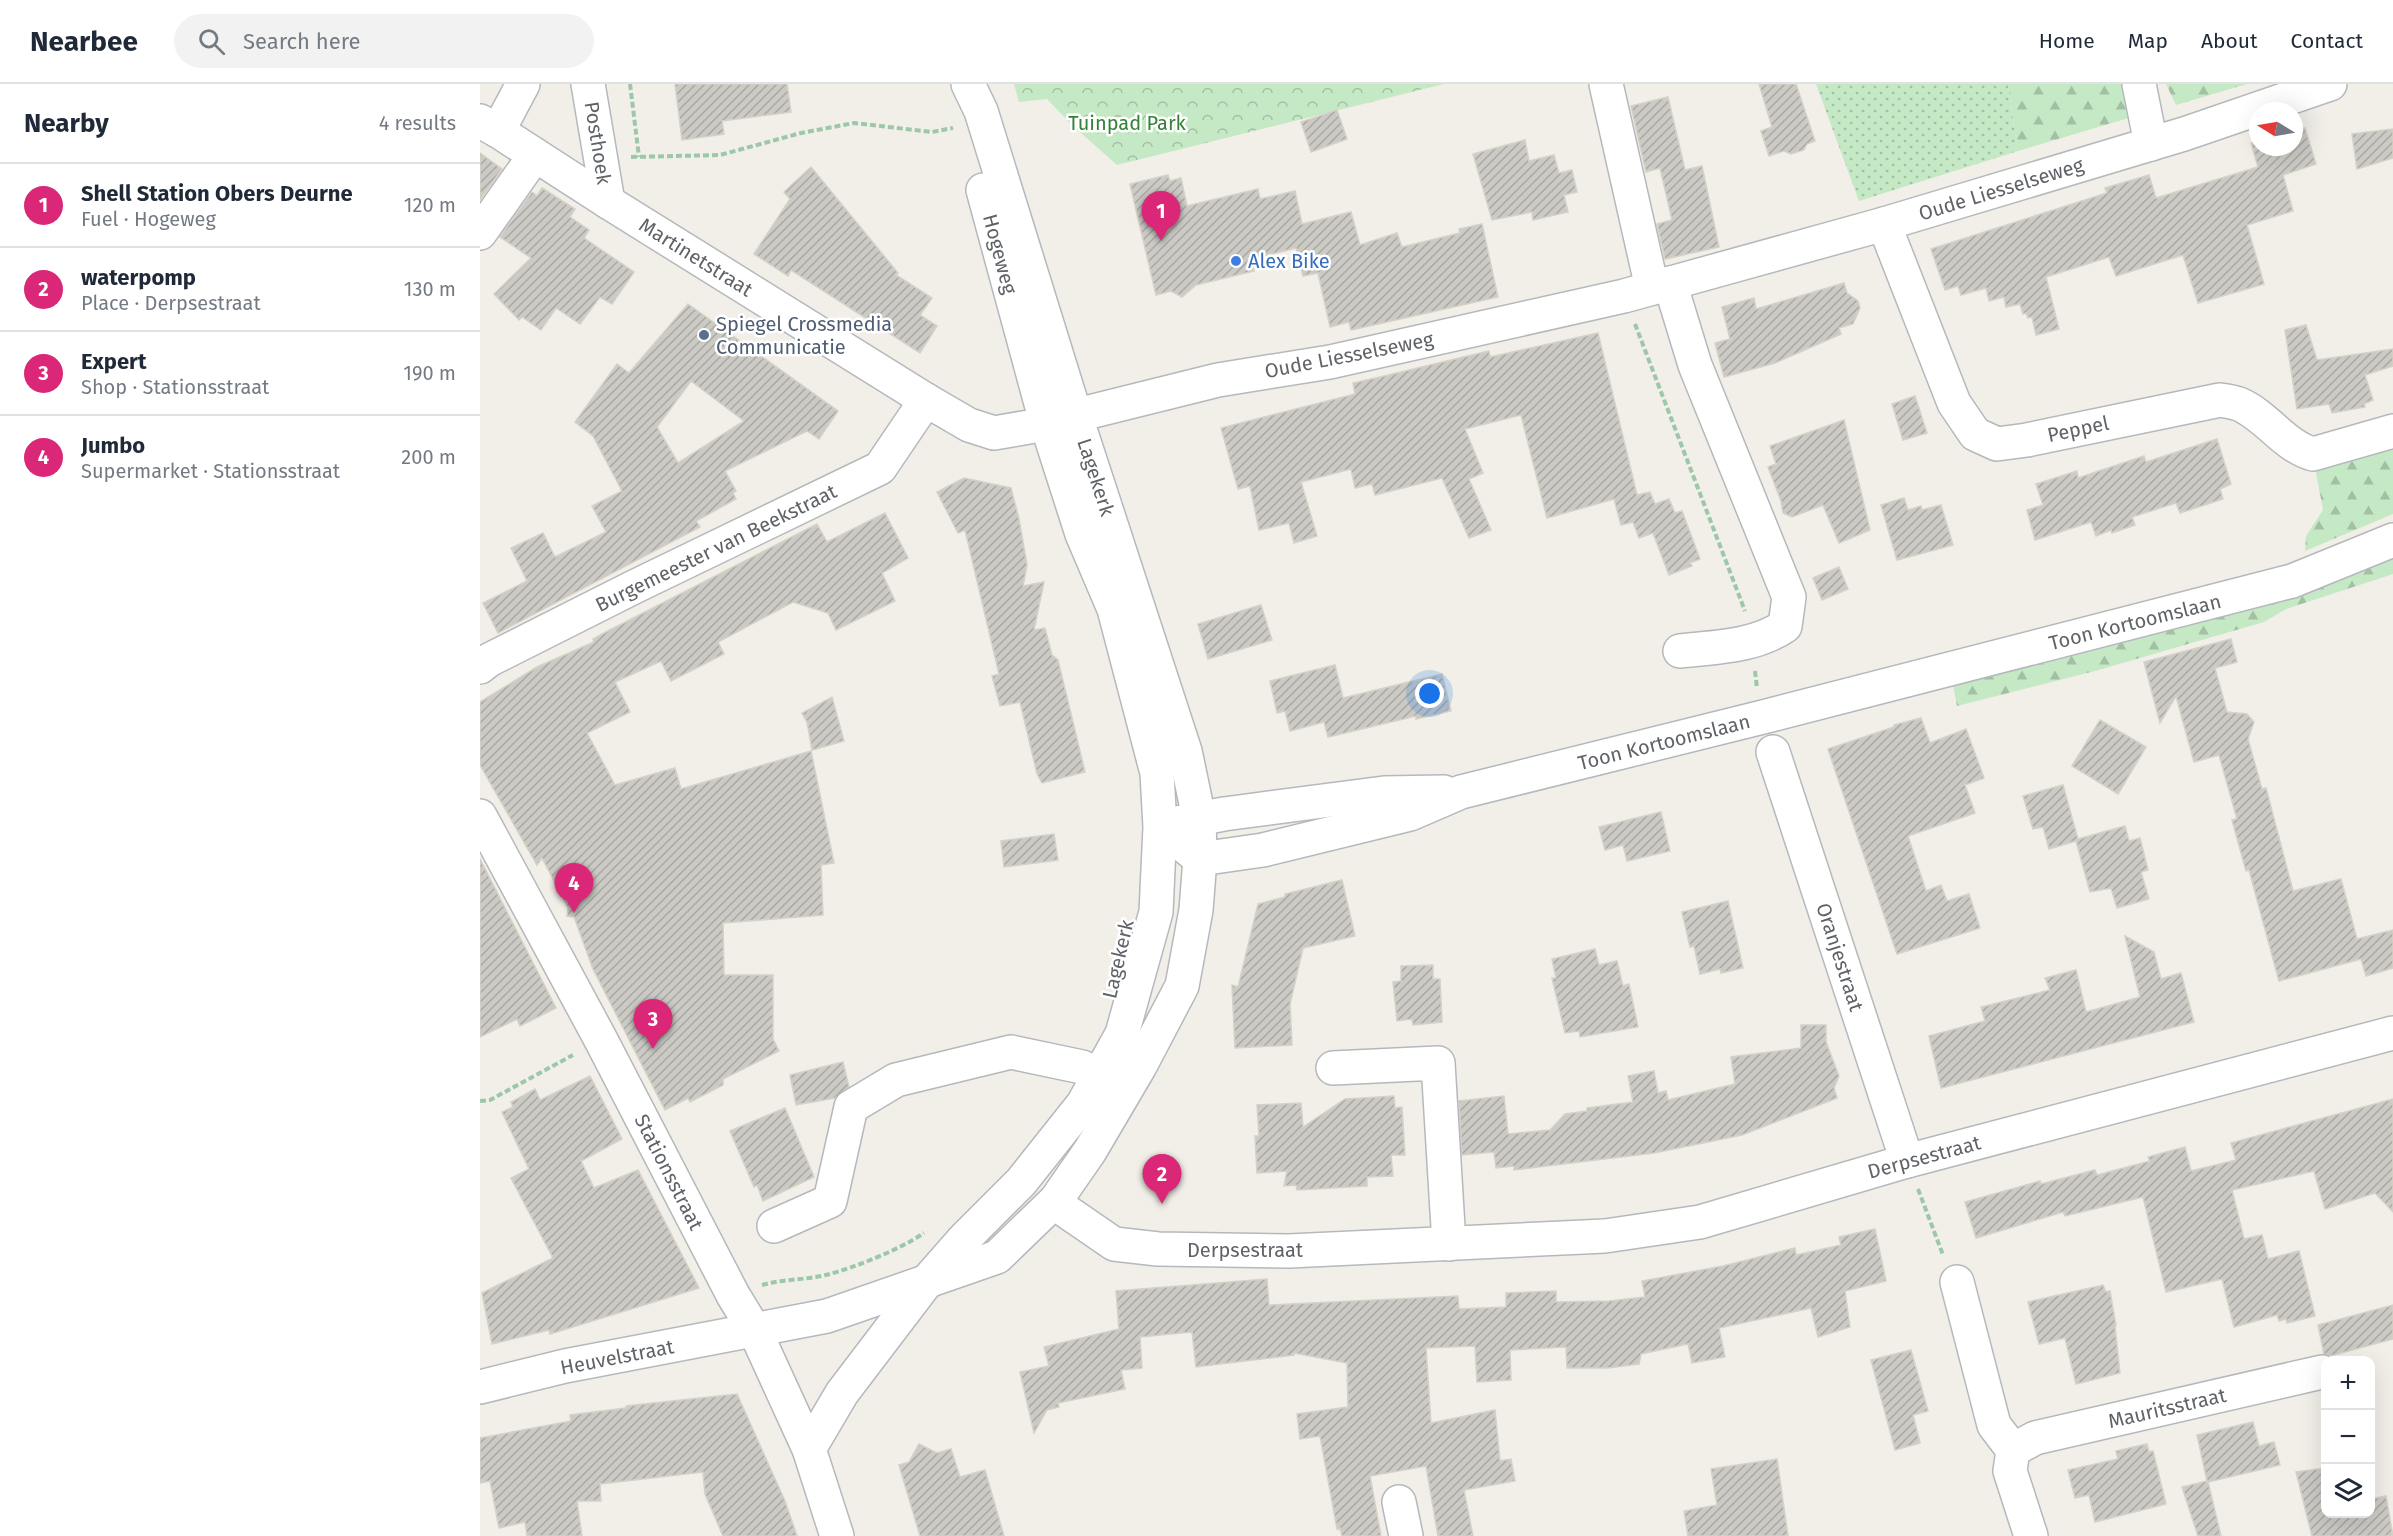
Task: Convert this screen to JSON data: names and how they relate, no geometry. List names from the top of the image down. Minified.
{"streets":{"street":["Posthoek","Oude Liesselseweg","Hogeweg","Martinetstraat","Peppel","Lagekerk","Burgemeester van Beekstraat","Toon Kortoomslaan","Oranjestraat","Derpsestraat","Stationsstraat","Heuvelstraat","Mauritsstraat"]},"crossings":[["Posthoek","Martinetstraat"],["Oude Liesselseweg","Hogeweg"],["Oude Liesselseweg","Martinetstraat"],["Oude Liesselseweg","Peppel"],["Oude Liesselseweg","Lagekerk"],["Hogeweg","Martinetstraat"],["Hogeweg","Lagekerk"],["Martinetstraat","Lagekerk"],["Martinetstraat","Burgemeester van Beekstraat"],["Lagekerk","Toon Kortoomslaan"],["Lagekerk","Derpsestraat"],["Lagekerk","Stationsstraat"],["Lagekerk","Heuvelstraat"],["Oranjestraat","Derpsestraat"],["Stationsstraat","Heuvelstraat"]],"parks":["Tuinpad Park"],"places":["Alex Bike","Spiegel Crossmedia Communicatie"],"north":"left","page":{"header":"Nearbee","search":"Search here","nav":["Home","Map","About","Contact"],"heading":["Nearby","4 results"],"list":[{"mark":"1","name":"Shell Station Obers Deurne","note":"Fuel · Hogeweg","value":"120 m"},{"mark":"2","name":"waterpomp","note":"Place · Derpsestraat","value":"130 m"},{"mark":"3","name":"Expert","note":"Shop · Stationsstraat","value":"190 m"},{"mark":"4","name":"Jumbo","note":"Supermarket · Stationsstraat","value":"200 m"}],"pins":["1","4","3","2"],"map_buttons":["+","−"]}}
